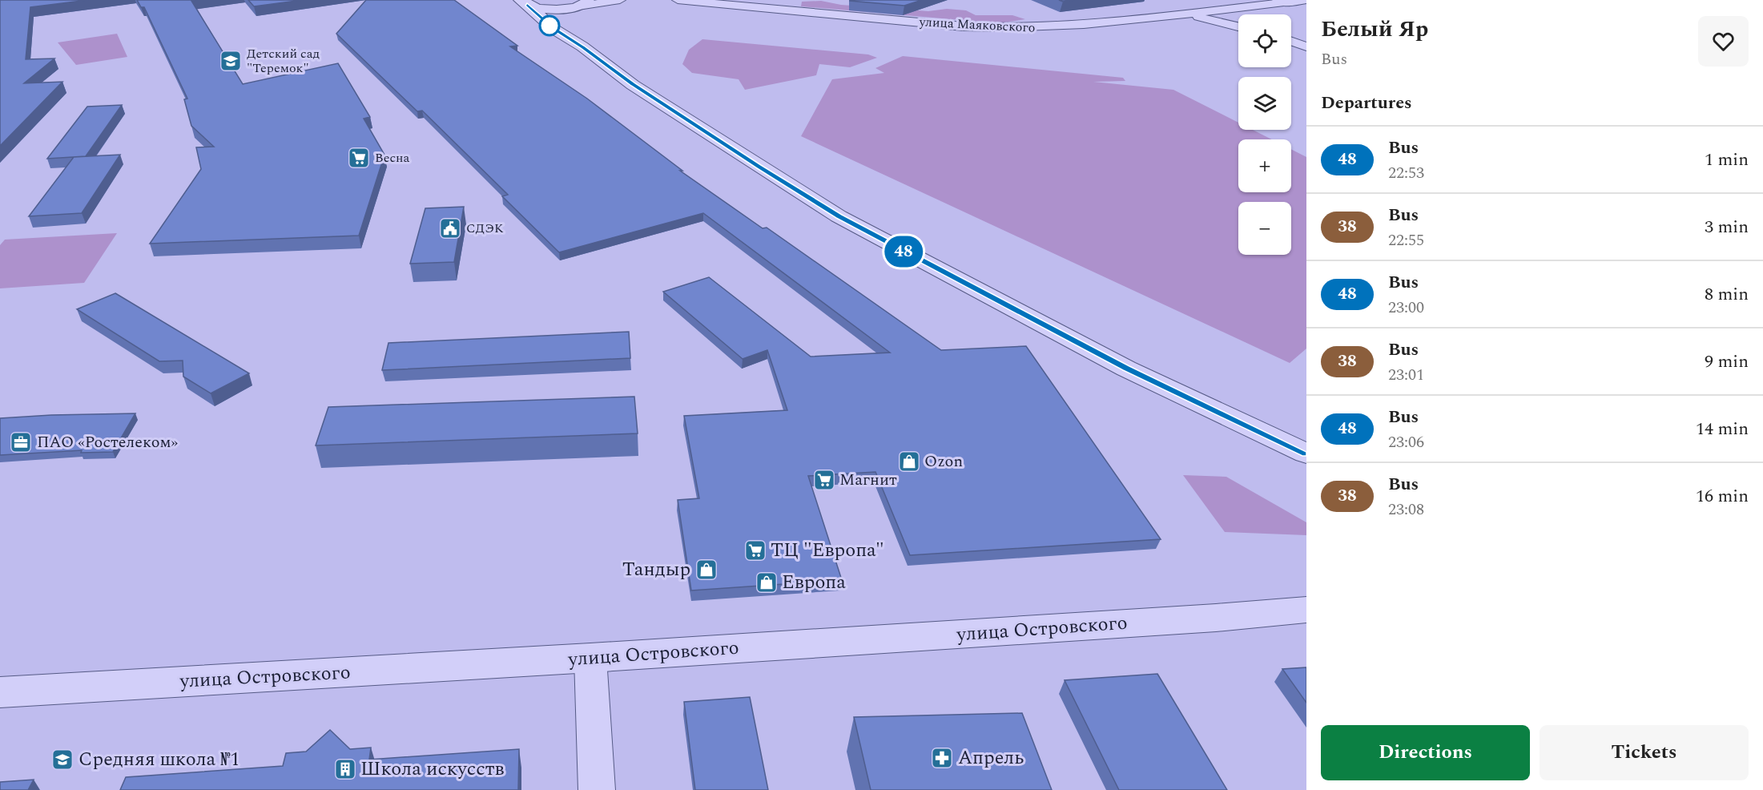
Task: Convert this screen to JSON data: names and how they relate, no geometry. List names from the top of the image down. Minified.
{"streets":{"street":["улица Маяковского","улица Островского"]},"places":{"school or university":["Детский сад \"Теремок\"","Средняя школа №1"],"supermarket":["Весна","Магнит","ТЦ \"Европа\""],"public building":["СДЭК"],"office":["ПАО «Ростелеком»"],"shop":["Ozon","Тандыр","Европа"],"pharmacy":["Апрель"],"building":["Школа искусств"]},"lines":["bus line 48"],"page":{"on_map":"48","heading":[["Белый Яр","Bus"],"Departures"],"map_buttons":["+","−"],"list":[{"mark":"48","name":"Bus","note":"22:53","value":"1 min"},{"mark":"38","name":"Bus","note":"22:55","value":"3 min"},{"mark":"48","name":"Bus","note":"23:00","value":"8 min"},{"mark":"38","name":"Bus","note":"23:01","value":"9 min"},{"mark":"48","name":"Bus","note":"23:06","value":"14 min"},{"mark":"38","name":"Bus","note":"23:08","value":"16 min"}],"buttons":["Directions","Tickets"]}}
